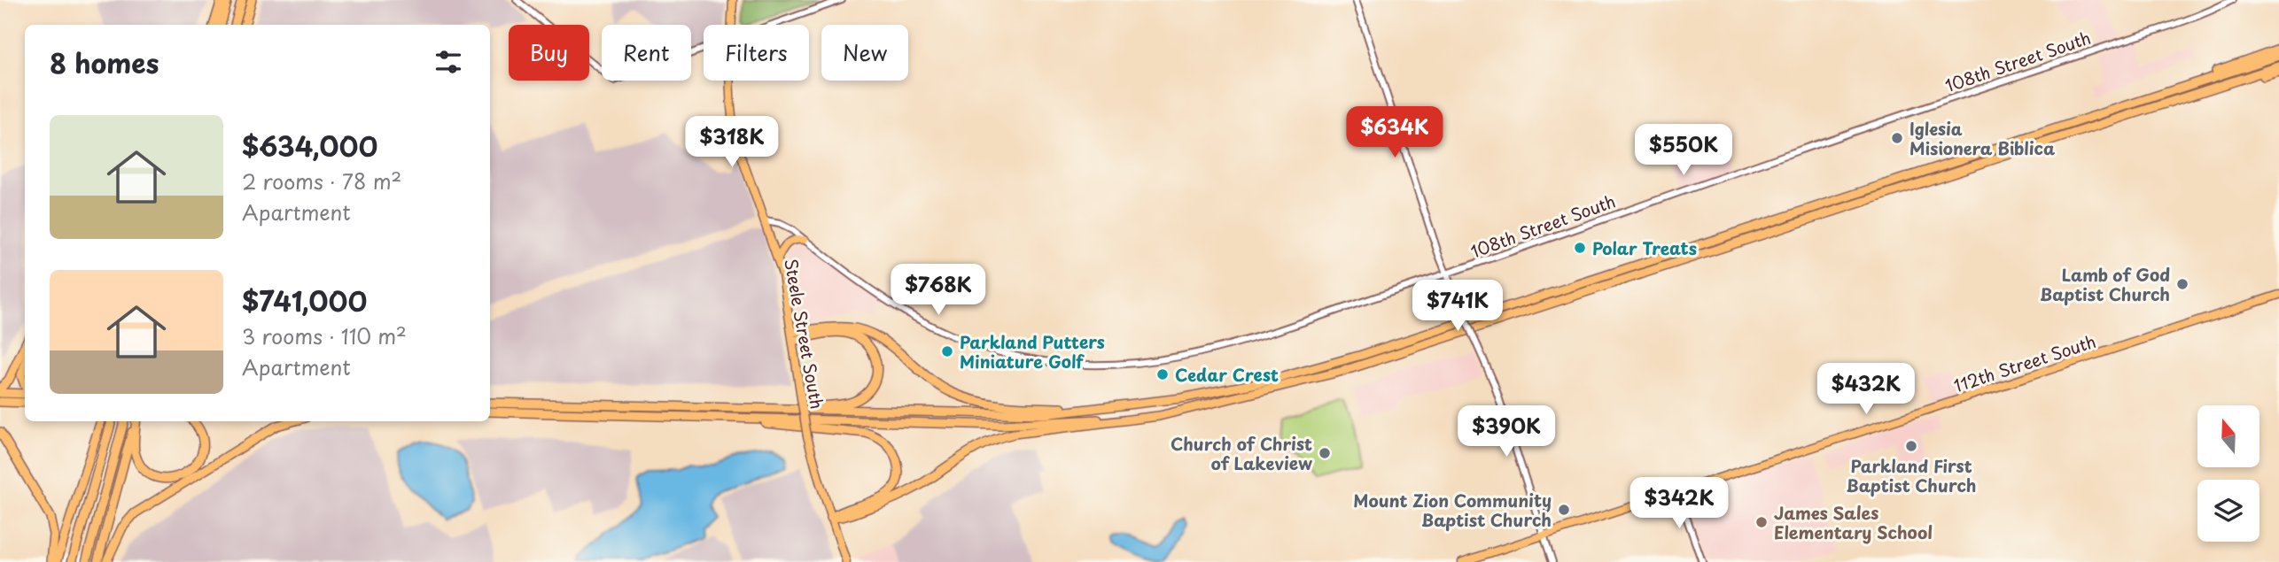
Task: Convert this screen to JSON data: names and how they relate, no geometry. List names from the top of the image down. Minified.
{"streets":{"main road":["Steele Street South","112th Street South"],"street":["108th Street South"]},"crossings":[["108th Street South","Steele Street South"]],"places":["Iglesia Misionera Biblica","Polar Treats","Lamb of God Baptist Church","Parkland Putters Miniature Golf","Cedar Crest","Parkland First Baptist Church","Church of Christ of Lakeview","Mount Zion Community Baptist Church","James Sales Elementary School"],"north":"top","page":{"chip":["Buy","Rent","Filters","New"],"heading":"8 homes","list":[{"name":"$634,000","note":"2 rooms · 78 m² · Apartment"},{"name":"$741,000","note":"3 rooms · 110 m² · Apartment"}],"price":["$634K","$318K","$550K","$768K","$741K","$432K","$390K","$342K"]}}
